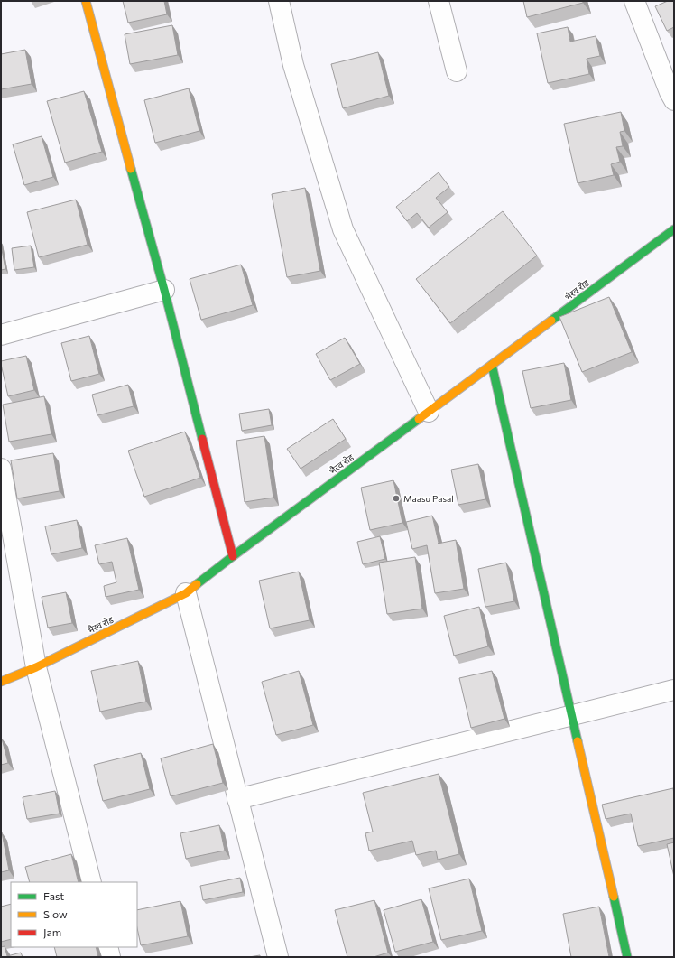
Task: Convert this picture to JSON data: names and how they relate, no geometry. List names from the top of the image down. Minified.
{"streets":{"street":["भैरव रोड"]},"places":["Maasu Pasal"],"legend":["Fast","Slow","Jam"]}
